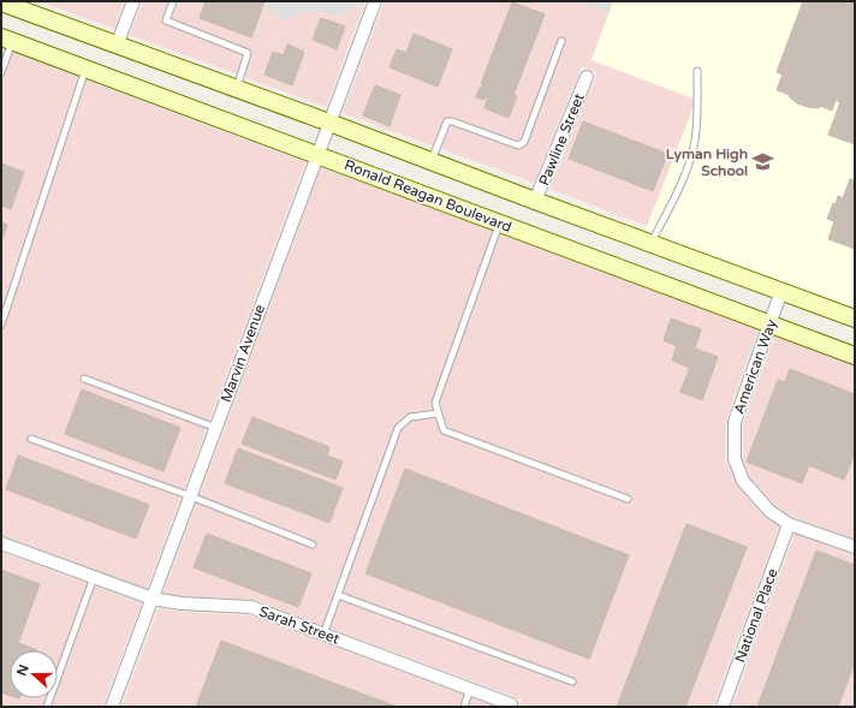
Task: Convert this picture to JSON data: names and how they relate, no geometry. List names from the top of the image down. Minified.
{"streets":{"main road":["Ronald Reagan Boulevard"],"street":["Pawline Street","Marvin Avenue","American Way","National Place","Sarah Street"]},"crossings":[["Ronald Reagan Boulevard","Marvin Avenue"],["Ronald Reagan Boulevard","American Way"],["Marvin Avenue","Sarah Street"],["American Way","National Place"]],"places":{"school or university":["Lyman High School"]},"north":"left"}
